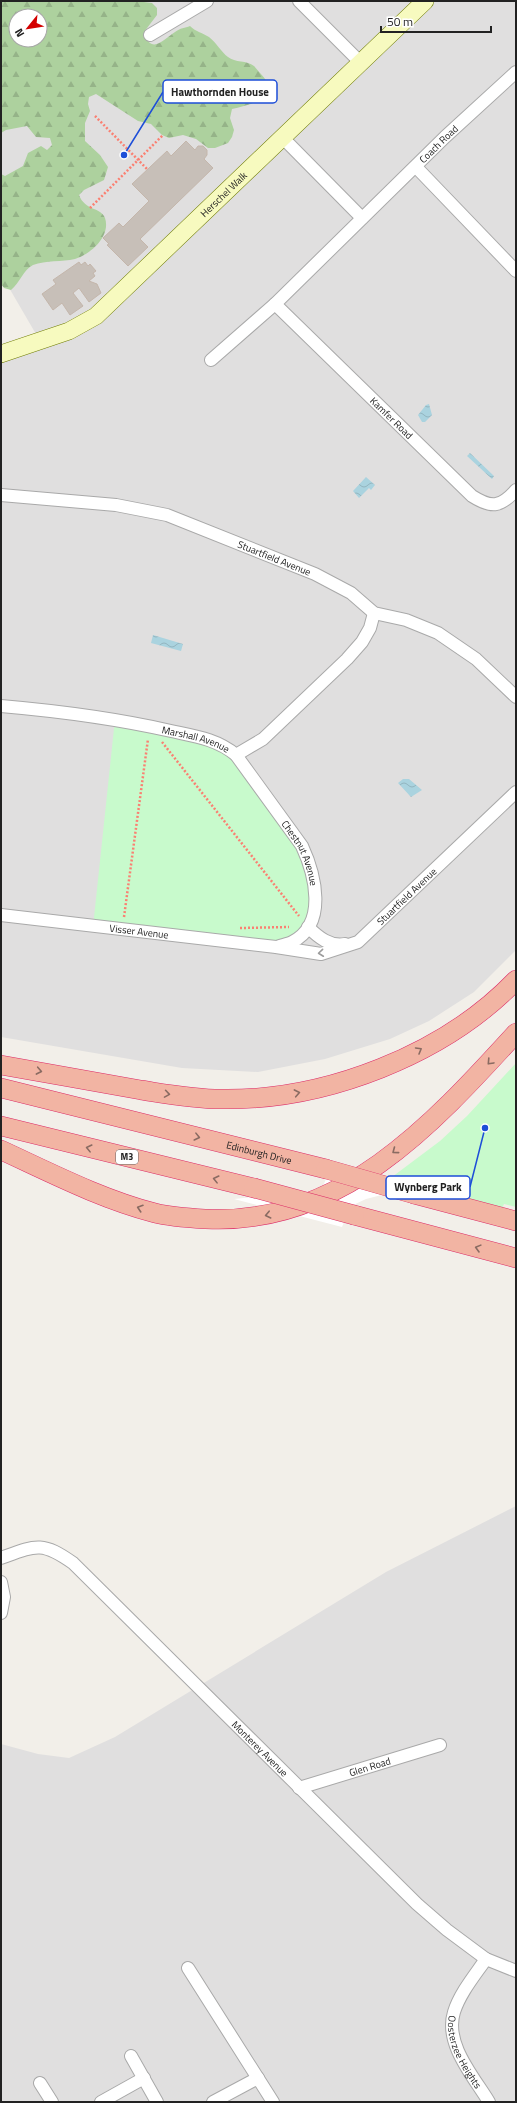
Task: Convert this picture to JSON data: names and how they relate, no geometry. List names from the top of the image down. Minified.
{"streets":{"highway":["Edinburgh Drive","M3"],"main road":["Herschel Walk"],"street":["Coach Road","Kamfer Road","Stuartfield Avenue","Marshall Avenue","Chestnut Avenue","Visser Avenue","Monterey Avenue","Glen Road","Oosterzee Heights"]},"crossings":[["Coach Road","Kamfer Road"],["Stuartfield Avenue","Marshall Avenue"],["Stuartfield Avenue","Visser Avenue"],["Marshall Avenue","Chestnut Avenue"],["Monterey Avenue","Glen Road"],["Monterey Avenue","Oosterzee Heights"]],"places":["Hawthornden House","Wynberg Park"],"scale_bar":"50 m","north":"bottom left"}
